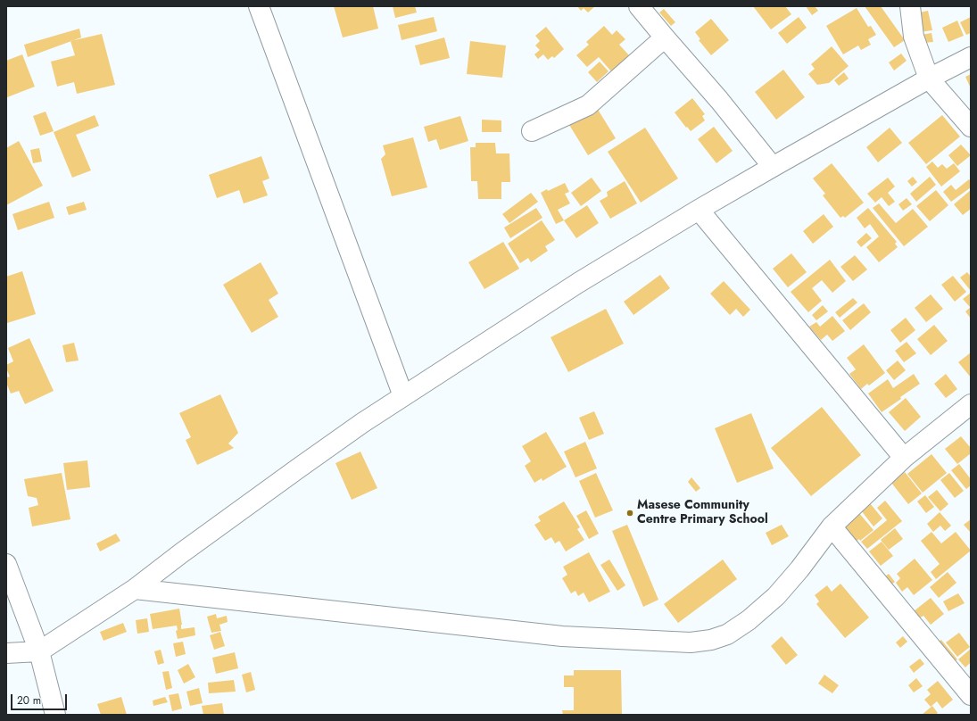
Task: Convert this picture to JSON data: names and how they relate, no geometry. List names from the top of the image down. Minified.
{"places":["Masese Community Centre Primary School"],"scale_bar":"20 m"}
